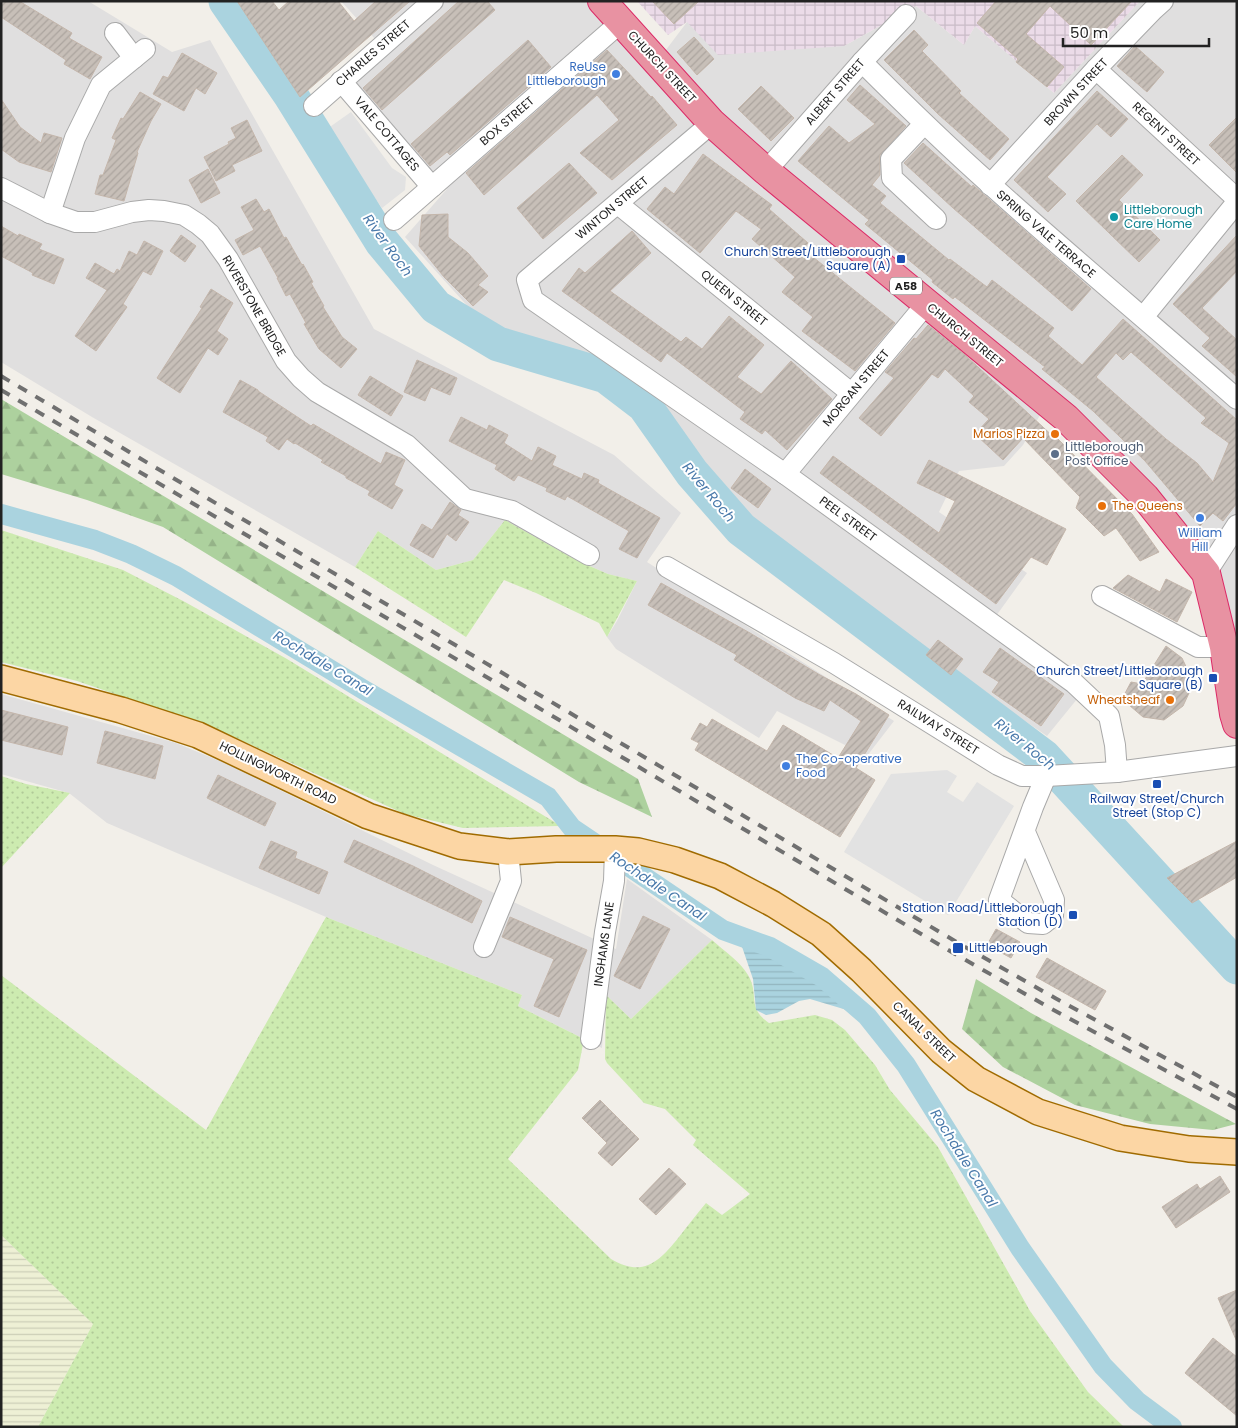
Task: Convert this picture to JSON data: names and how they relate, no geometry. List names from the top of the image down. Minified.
{"streets":{"highway":["CHURCH STREET","A58"],"main road":["HOLLINGWORTH ROAD","CANAL STREET"],"street":["CHARLES STREET","ALBERT STREET","BROWN STREET","BOX STREET","VALE COTTAGES","REGENT STREET","WINTON STREET","SPRING VALE TERRACE","QUEEN STREET","RIVERSTONE BRIDGE","MORGAN STREET","PEEL STREET","RAILWAY STREET","INGHAMS LANE"]},"crossings":[["CHARLES STREET","VALE COTTAGES"],["CHURCH STREET","ALBERT STREET"],["CHURCH STREET","BOX STREET"],["CHURCH STREET","WINTON STREET"],["CHURCH STREET","MORGAN STREET"],["ALBERT STREET","SPRING VALE TERRACE"],["BROWN STREET","REGENT STREET"],["BROWN STREET","SPRING VALE TERRACE"],["BOX STREET","VALE COTTAGES"],["WINTON STREET","QUEEN STREET"],["WINTON STREET","PEEL STREET"],["QUEEN STREET","MORGAN STREET"],["MORGAN STREET","PEEL STREET"],["PEEL STREET","RAILWAY STREET"],["HOLLINGWORTH ROAD","CANAL STREET"],["INGHAMS LANE","CANAL STREET"]],"water":["River Roch","Rochdale Canal"],"places":{"other":["ReUse Littleborough","Littleborough Care Home","Marios Pizza","Littleborough Post Office","The Queens","William Hill","Wheatsheaf","The Co-operative Food"],"transit":["Church Street/Littleborough Square (A)","Church Street/Littleborough Square (B)","Railway Street/Church Street (Stop C)","Station Road/Littleborough Station (D)","Littleborough"]},"scale_bar":"50 m"}
